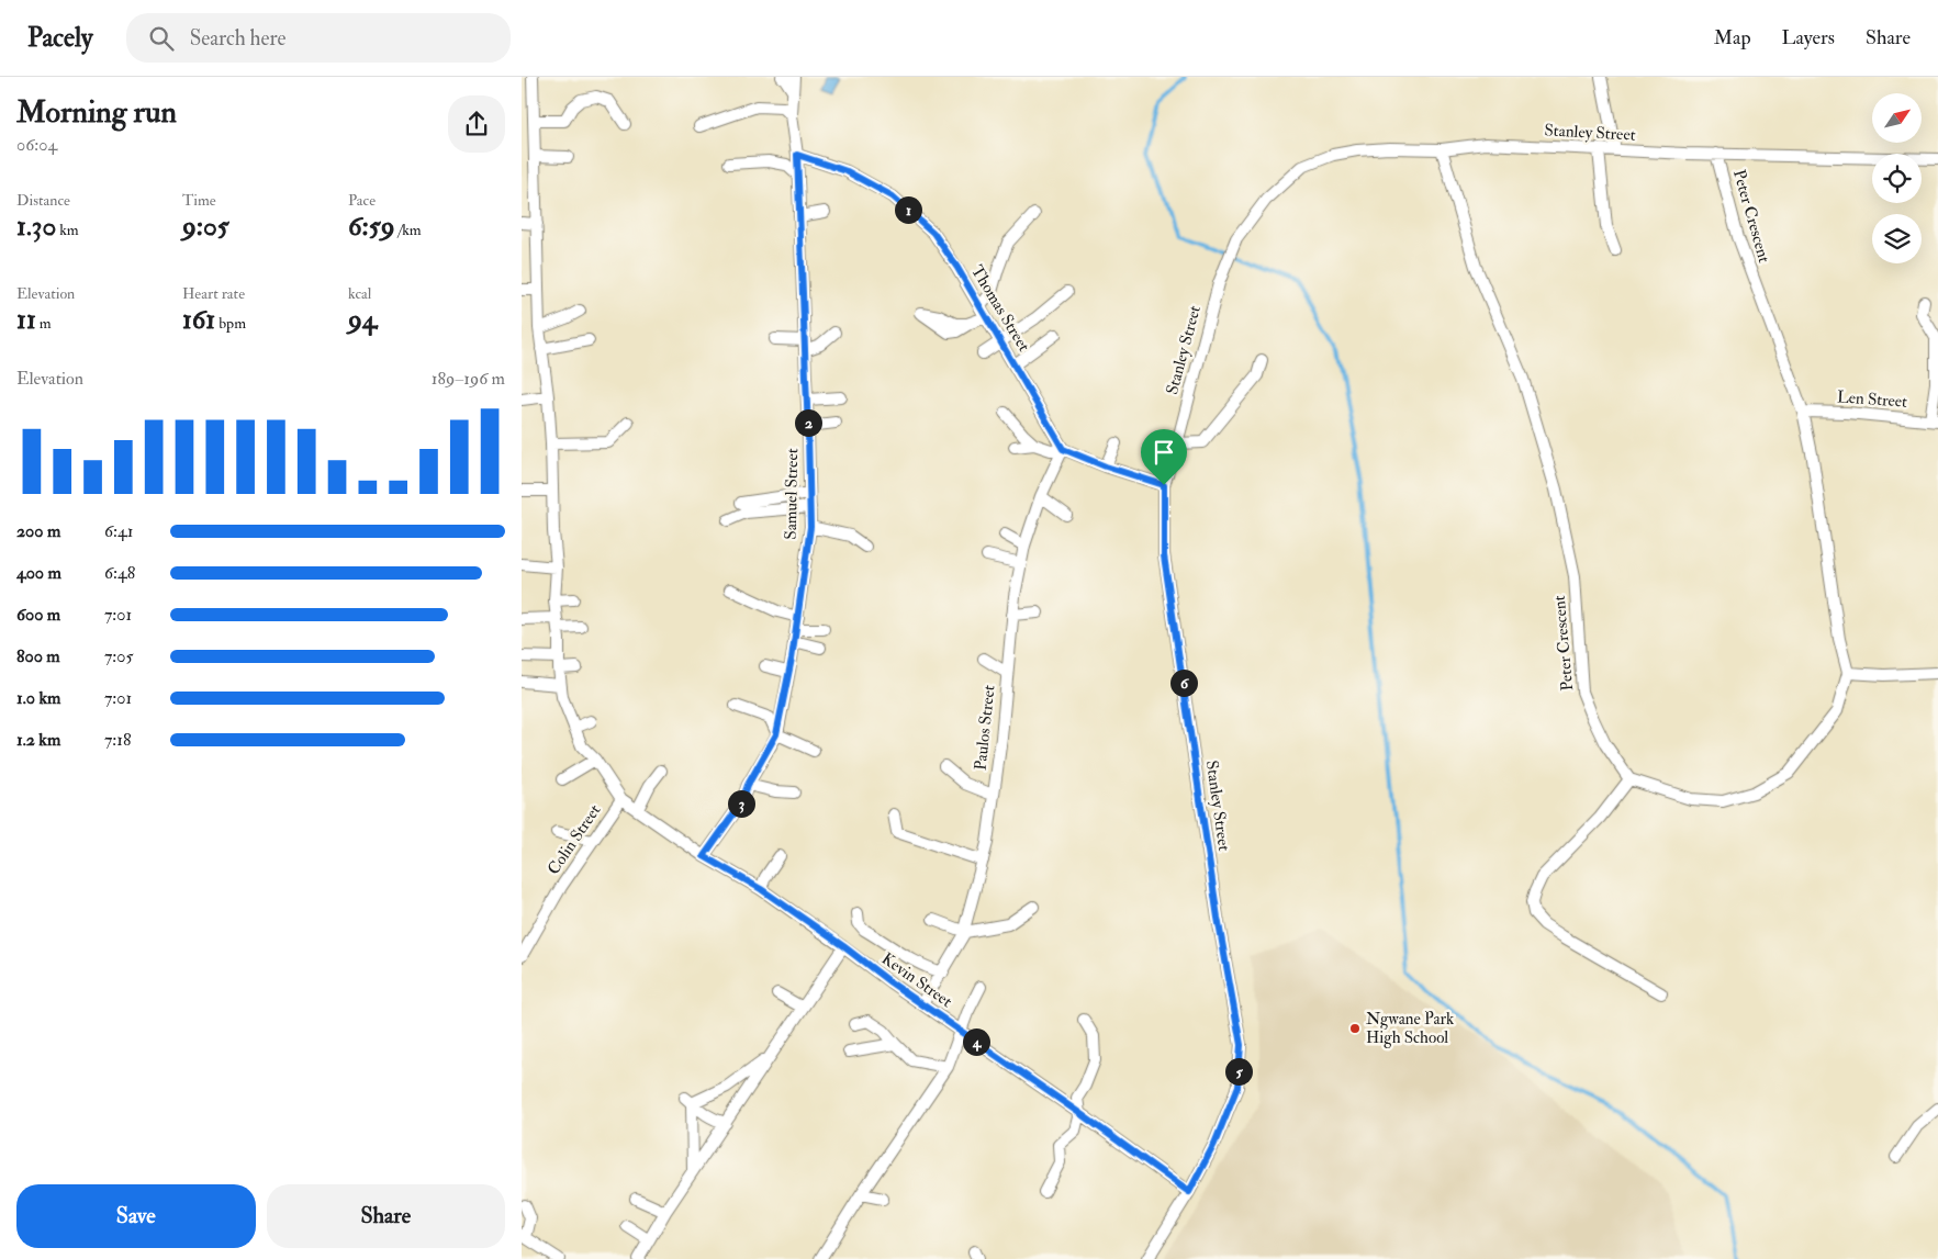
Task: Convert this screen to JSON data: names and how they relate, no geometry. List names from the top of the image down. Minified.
{"streets":{"street":["Stanley Street","Peter Crescent","Thomas Street","Len Street","Samuel Street","Paulos Street","Colin Street","Kevin Street"]},"crossings":[["Stanley Street","Peter Crescent"],["Stanley Street","Kevin Street"],["Peter Crescent","Len Street"],["Thomas Street","Samuel Street"],["Thomas Street","Paulos Street"],["Samuel Street","Kevin Street"],["Paulos Street","Kevin Street"],["Colin Street","Kevin Street"]],"places":["Ngwane Park High School"],"north":"top right","page":{"header":"Pacely","search":"Search here","nav":["Map","Layers","Share"],"heading":["Morning run","06:04"],"stats":[["Distance","1.30 km"],["Time","9:05"],["Pace","6:59 /km"],["Elevation","11 m"],["Heart rate","161 bpm"],["kcal","94"]],"pins":["1","2","6","3","4","5"],"chart":["Elevation","189–196 m"],"list":[{"name":"200 m","note":"6:41"},{"name":"400 m","note":"6:48"},{"name":"600 m","note":"7:01"},{"name":"800 m","note":"7:05"},{"name":"1.0 km","note":"7:01"},{"name":"1.2 km","note":"7:18"}],"buttons":["Save","Share"]}}
